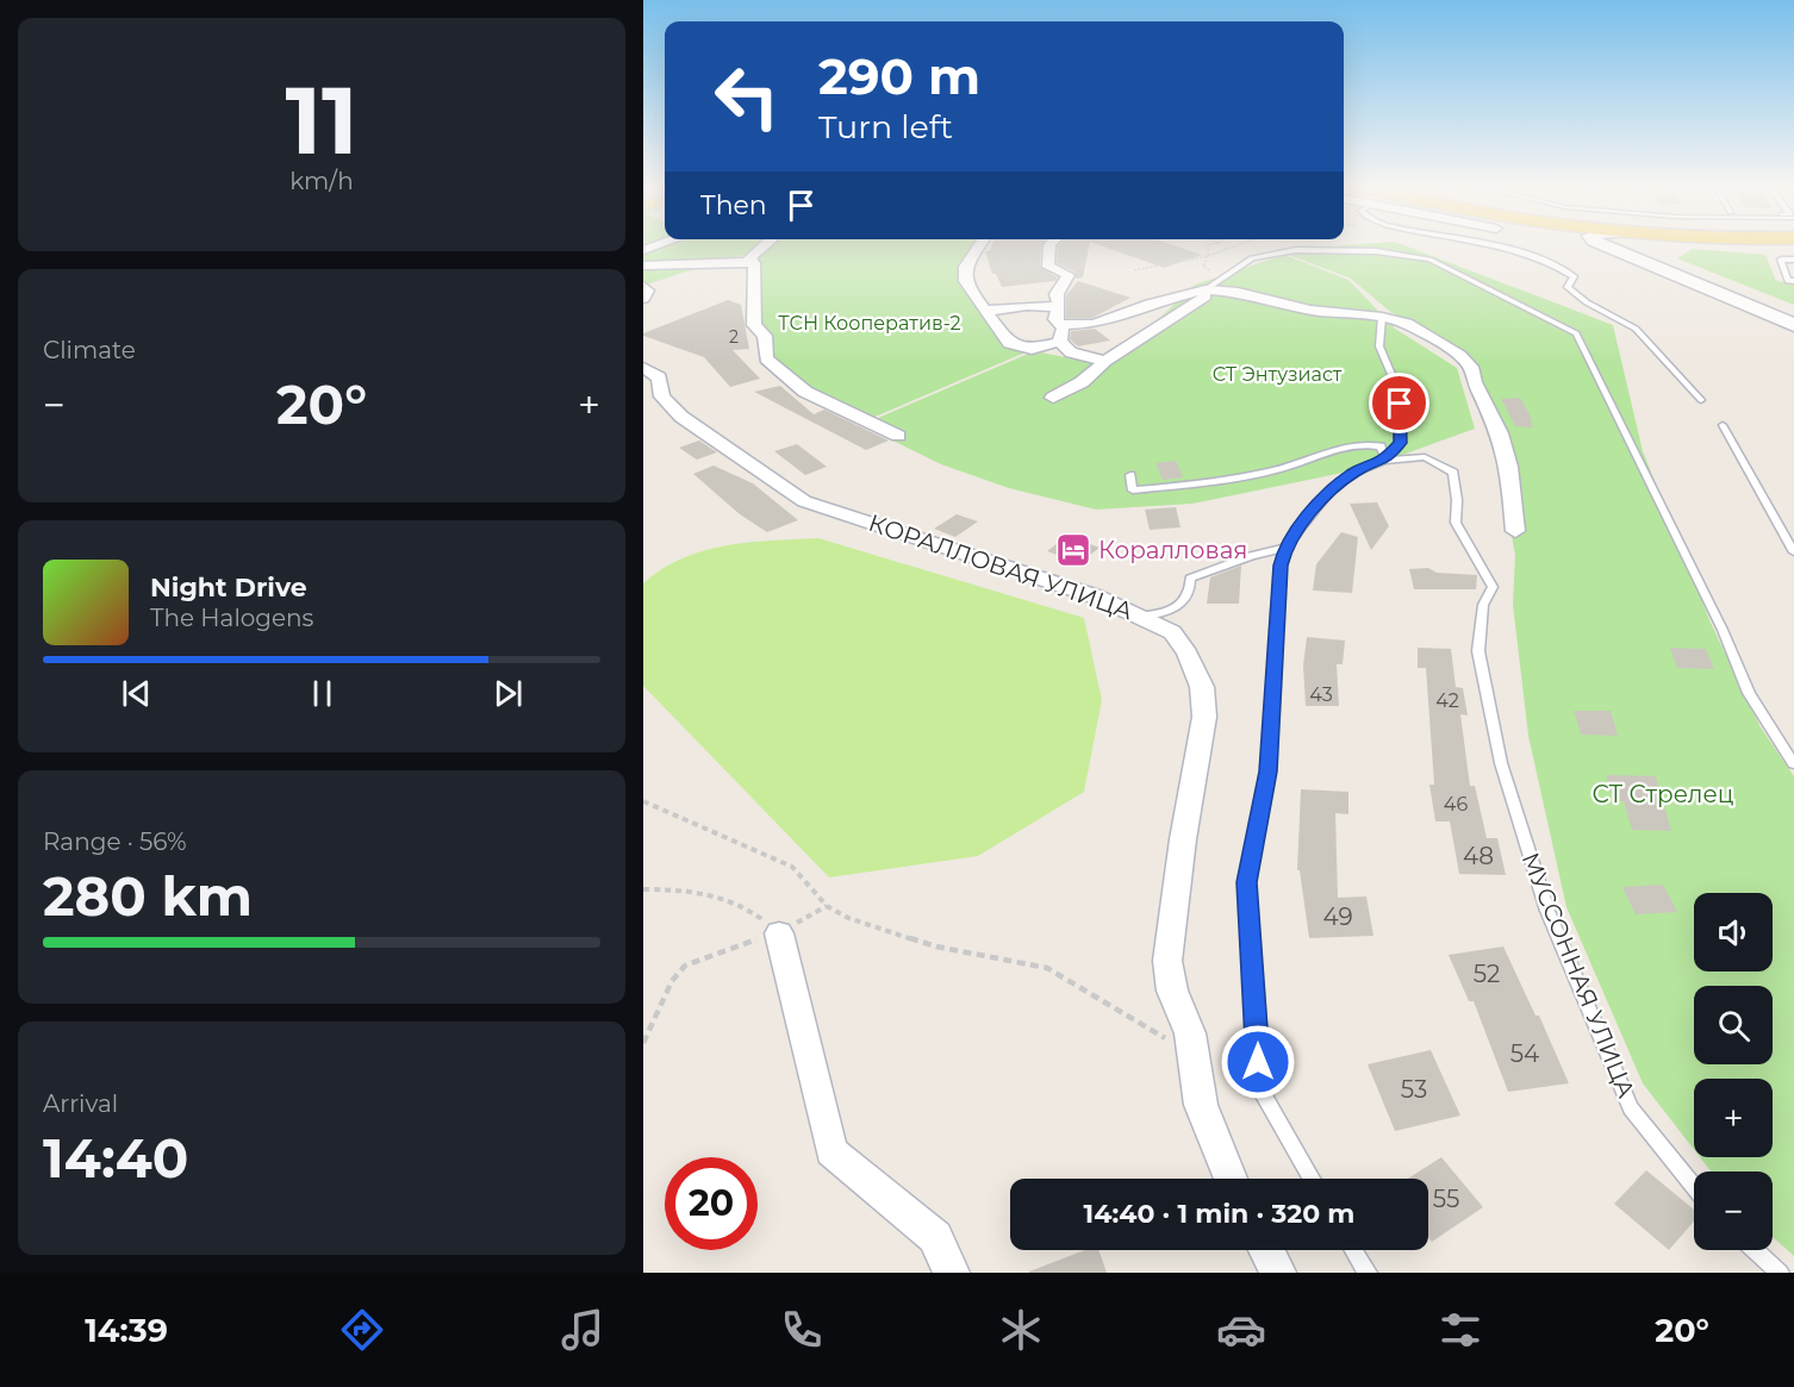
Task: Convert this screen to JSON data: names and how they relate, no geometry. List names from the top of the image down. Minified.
{"streets":{"street":["КОРАЛЛОВАЯ УЛИЦА"],"lane":["МУССОННАЯ УЛИЦА"]},"parks":["ТСН Кооператив-2","СТ Энтузиаст","СТ Стрелец"],"places":{"hotel":["Коралловая"]},"house_numbers":["2","43","42","46","48","49","52","54","53","55"],"page":{"tile":[["11","km/h"],"Climate",["Range · 56%","280 km"],["Arrival","14:40"]],"turn":["290 m","Turn left"],"then":"Then","heat":["−","20°","+"],"song":["Night Drive","The Halogens"],"map_buttons":["+","−"],"limit":"20","trip":"14:40 · 1 min · 320 m","tabs":["14:39","20°"]}}
